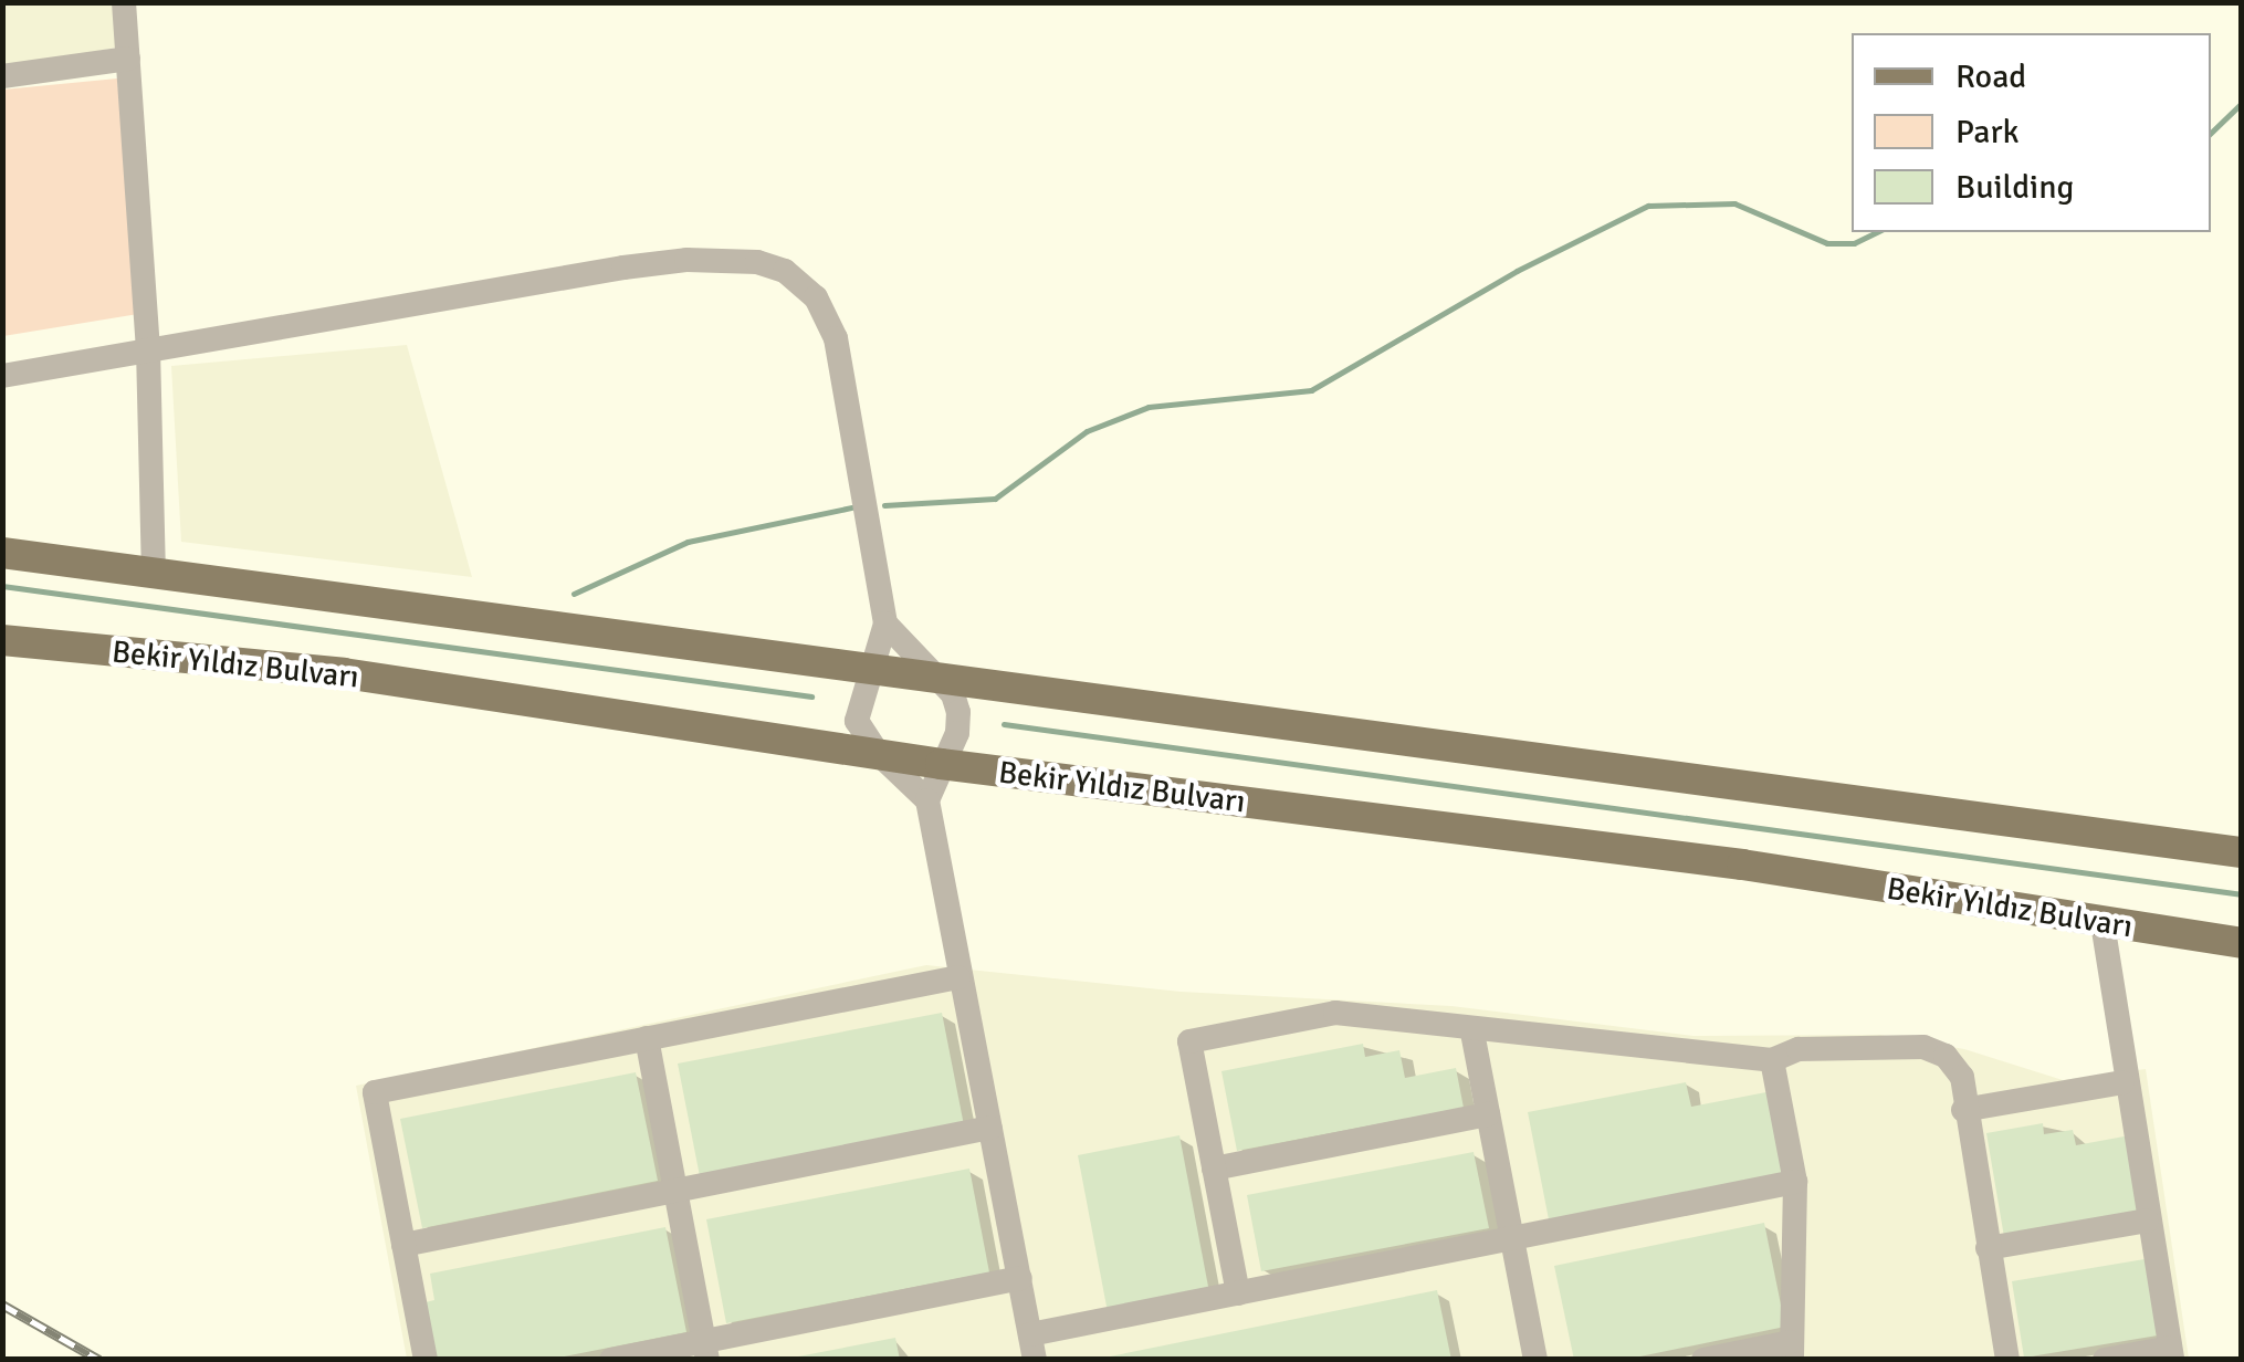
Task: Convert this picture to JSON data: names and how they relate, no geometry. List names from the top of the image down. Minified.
{"streets":{"main road":["Bekir Yıldız Bulvarı"]},"legend":["Road","Park","Building"]}
